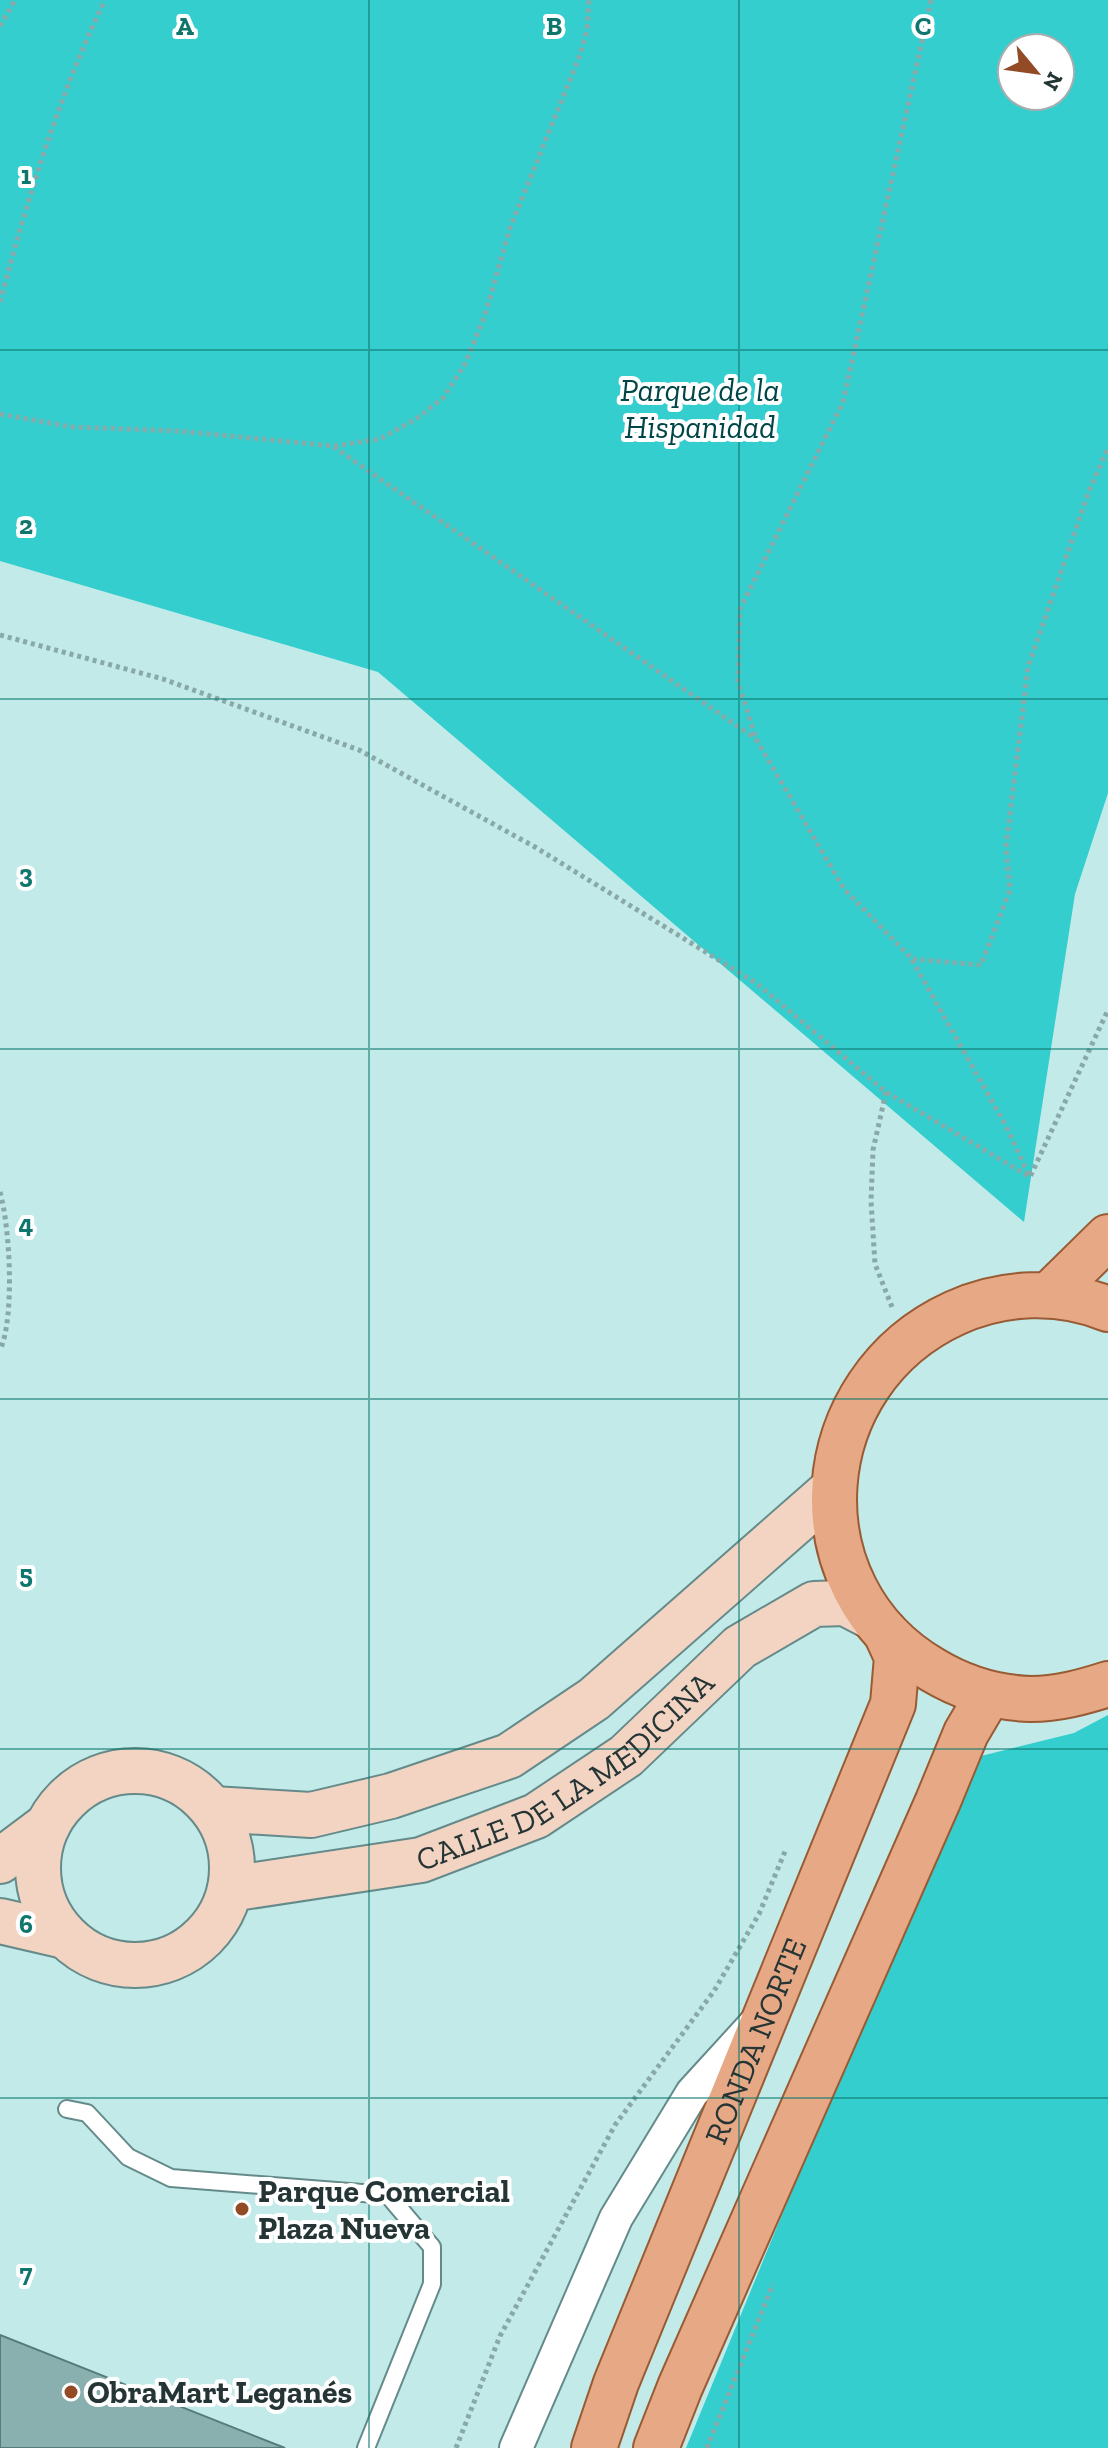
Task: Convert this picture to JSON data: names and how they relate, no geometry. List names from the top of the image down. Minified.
{"streets":{"main road":["CALLE DE LA MEDICINA","RONDA NORTE"]},"crossings":[["CALLE DE LA MEDICINA","RONDA NORTE"]],"parks":["Parque de la Hispanidad"],"places":["Parque Comercial Plaza Nueva","ObraMart Leganés"],"north":"bottom right","grid":{"columns":["A","B","C"],"rows":["1","2","3","4","5","6","7"]}}
